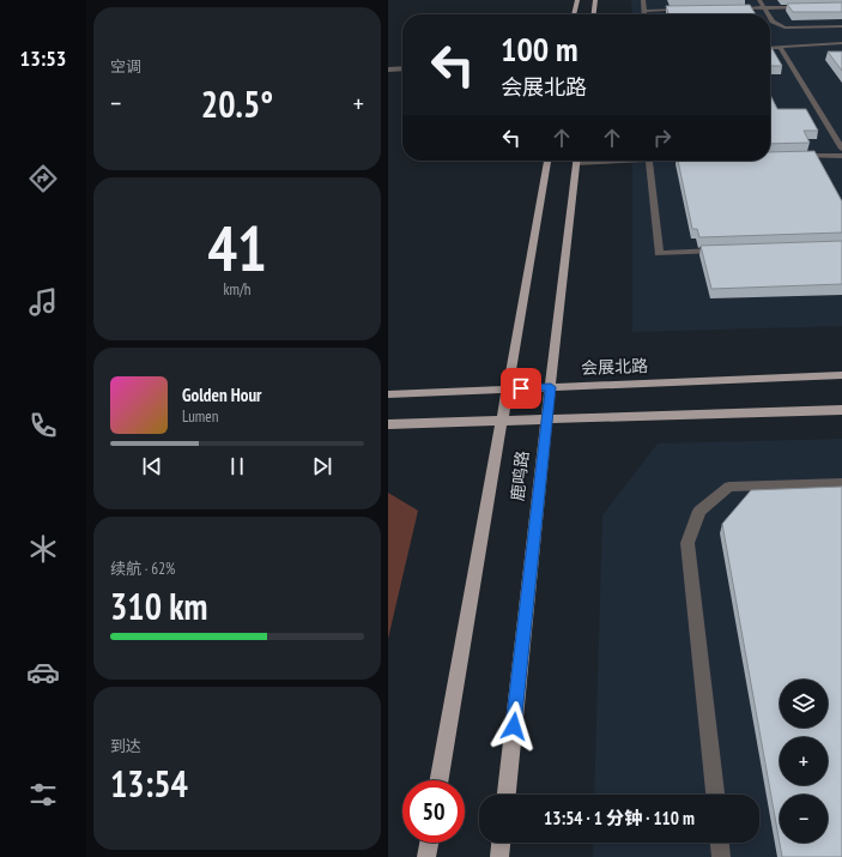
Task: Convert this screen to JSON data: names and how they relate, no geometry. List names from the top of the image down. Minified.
{"streets":{"main road":["会展北路","鹿鸣路"]},"crossings":[["会展北路","鹿鸣路"]],"page":{"tabs":"13:53","tile":["空调",["41","km/h"],["续航 · 62%","310 km"],["到达","13:54"]],"turn":["100 m","会展北路"],"heat":["−","20.5°","+"],"song":["Golden Hour","Lumen"],"map_buttons":["+","−"],"limit":"50","trip":"13:54 · 1 分钟 · 110 m"}}
